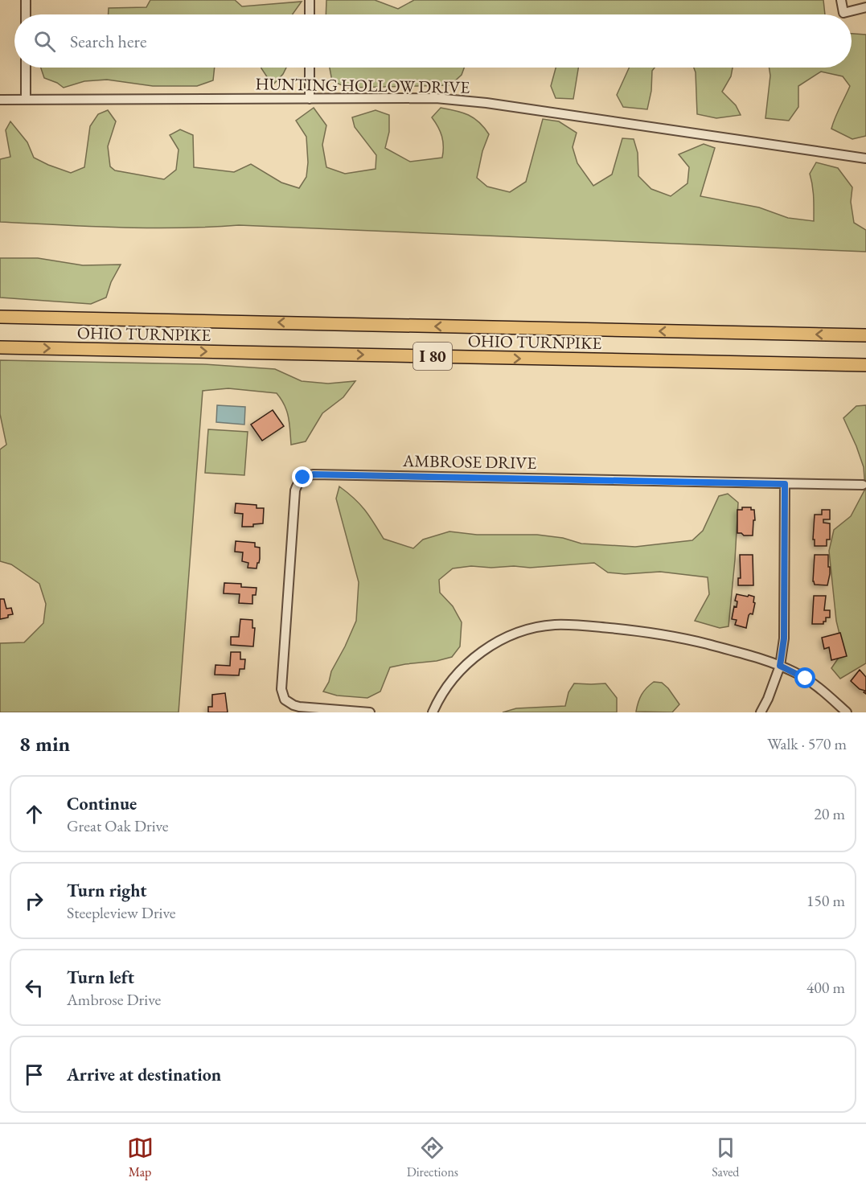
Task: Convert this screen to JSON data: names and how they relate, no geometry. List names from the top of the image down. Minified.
{"streets":{"highway":["OHIO TURNPIKE","I 80"],"street":["HUNTING HOLLOW DRIVE","AMBROSE DRIVE"]},"page":{"search":"Search here","heading":["8 min","Walk · 570 m"],"list":[["Continue","Great Oak Drive","20 m"],["Turn right","Steepleview Drive","150 m"],["Turn left","Ambrose Drive","400 m"],"Arrive at destination"],"nav":["Map","Directions","Saved"]}}
